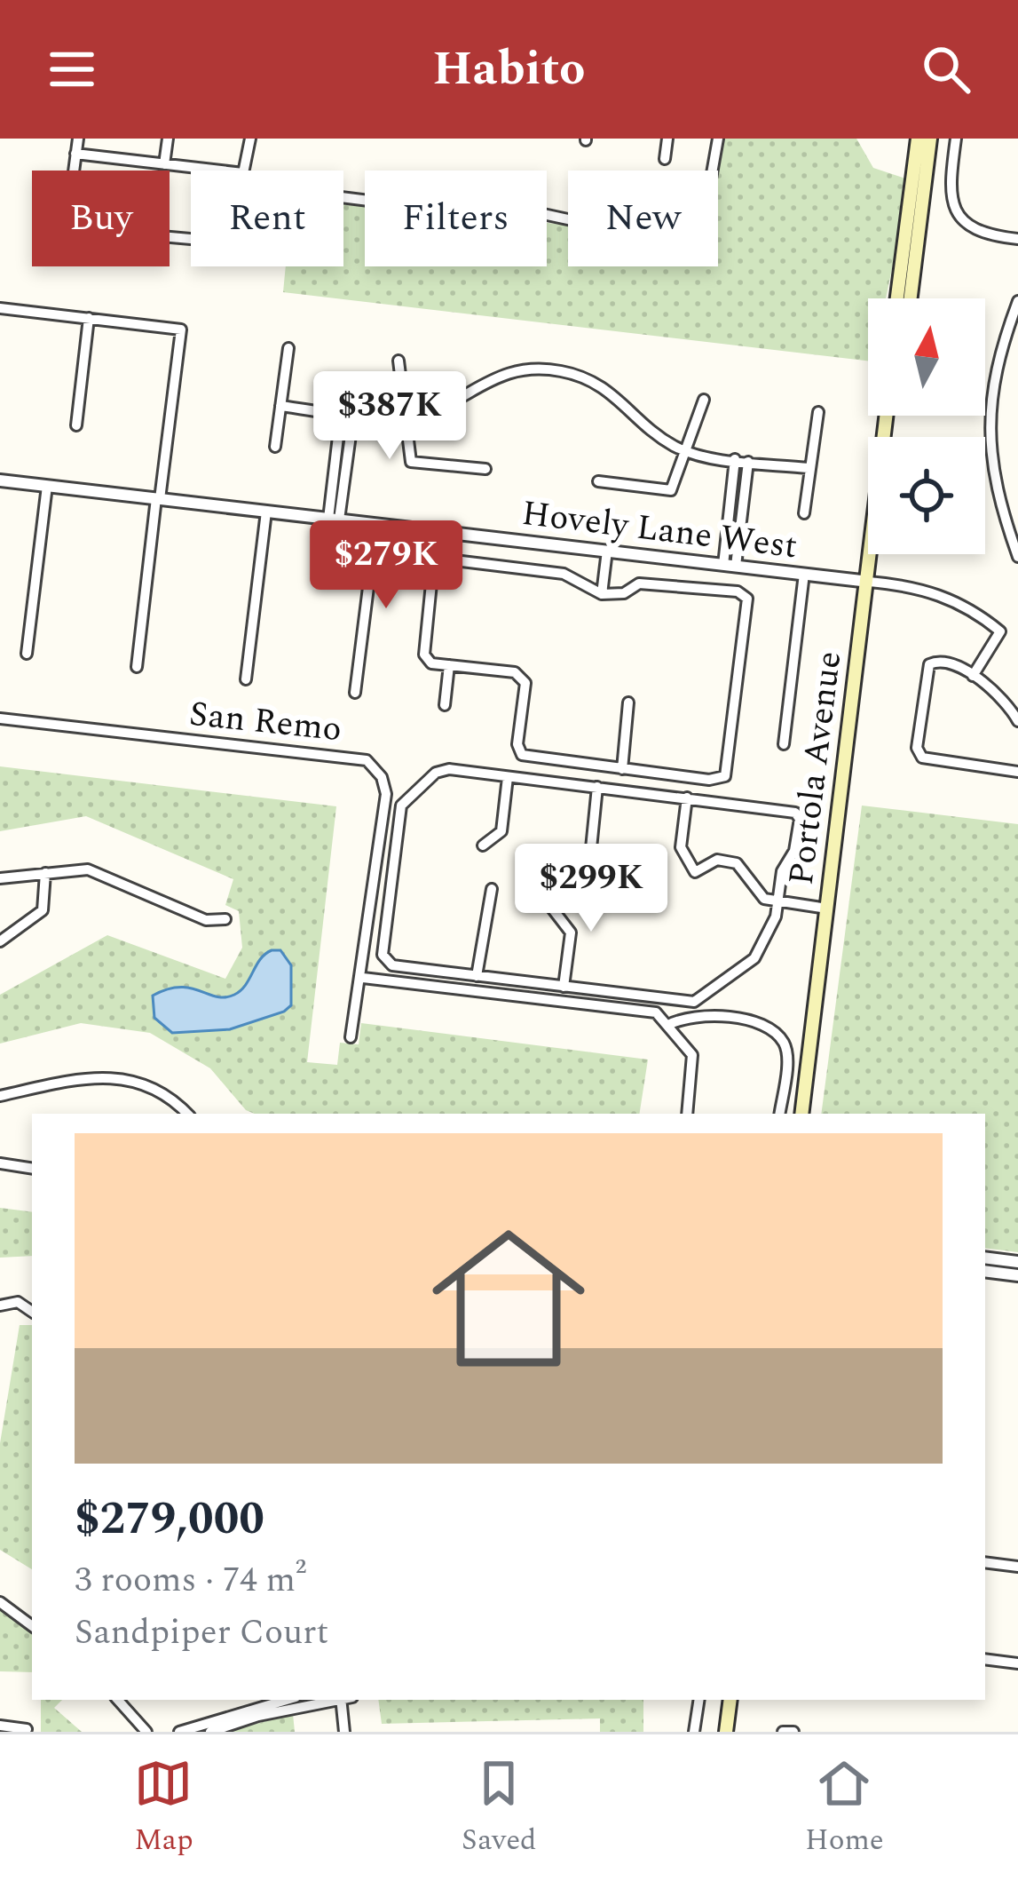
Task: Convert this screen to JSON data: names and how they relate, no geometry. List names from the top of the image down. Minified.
{"streets":{"main road":["Portola Avenue"],"street":["Hovely Lane West","San Remo"]},"crossings":[["Hovely Lane West","Portola Avenue"]],"north":"top","page":{"header":"Habito","chip":["Buy","Rent","Filters","New"],"price":["$387K","$279K","$299K"],"list":[{"name":"$279,000","note":"3 rooms · 74 m² · Sandpiper Court"}],"tabs":["Map","Saved","Home"]}}
